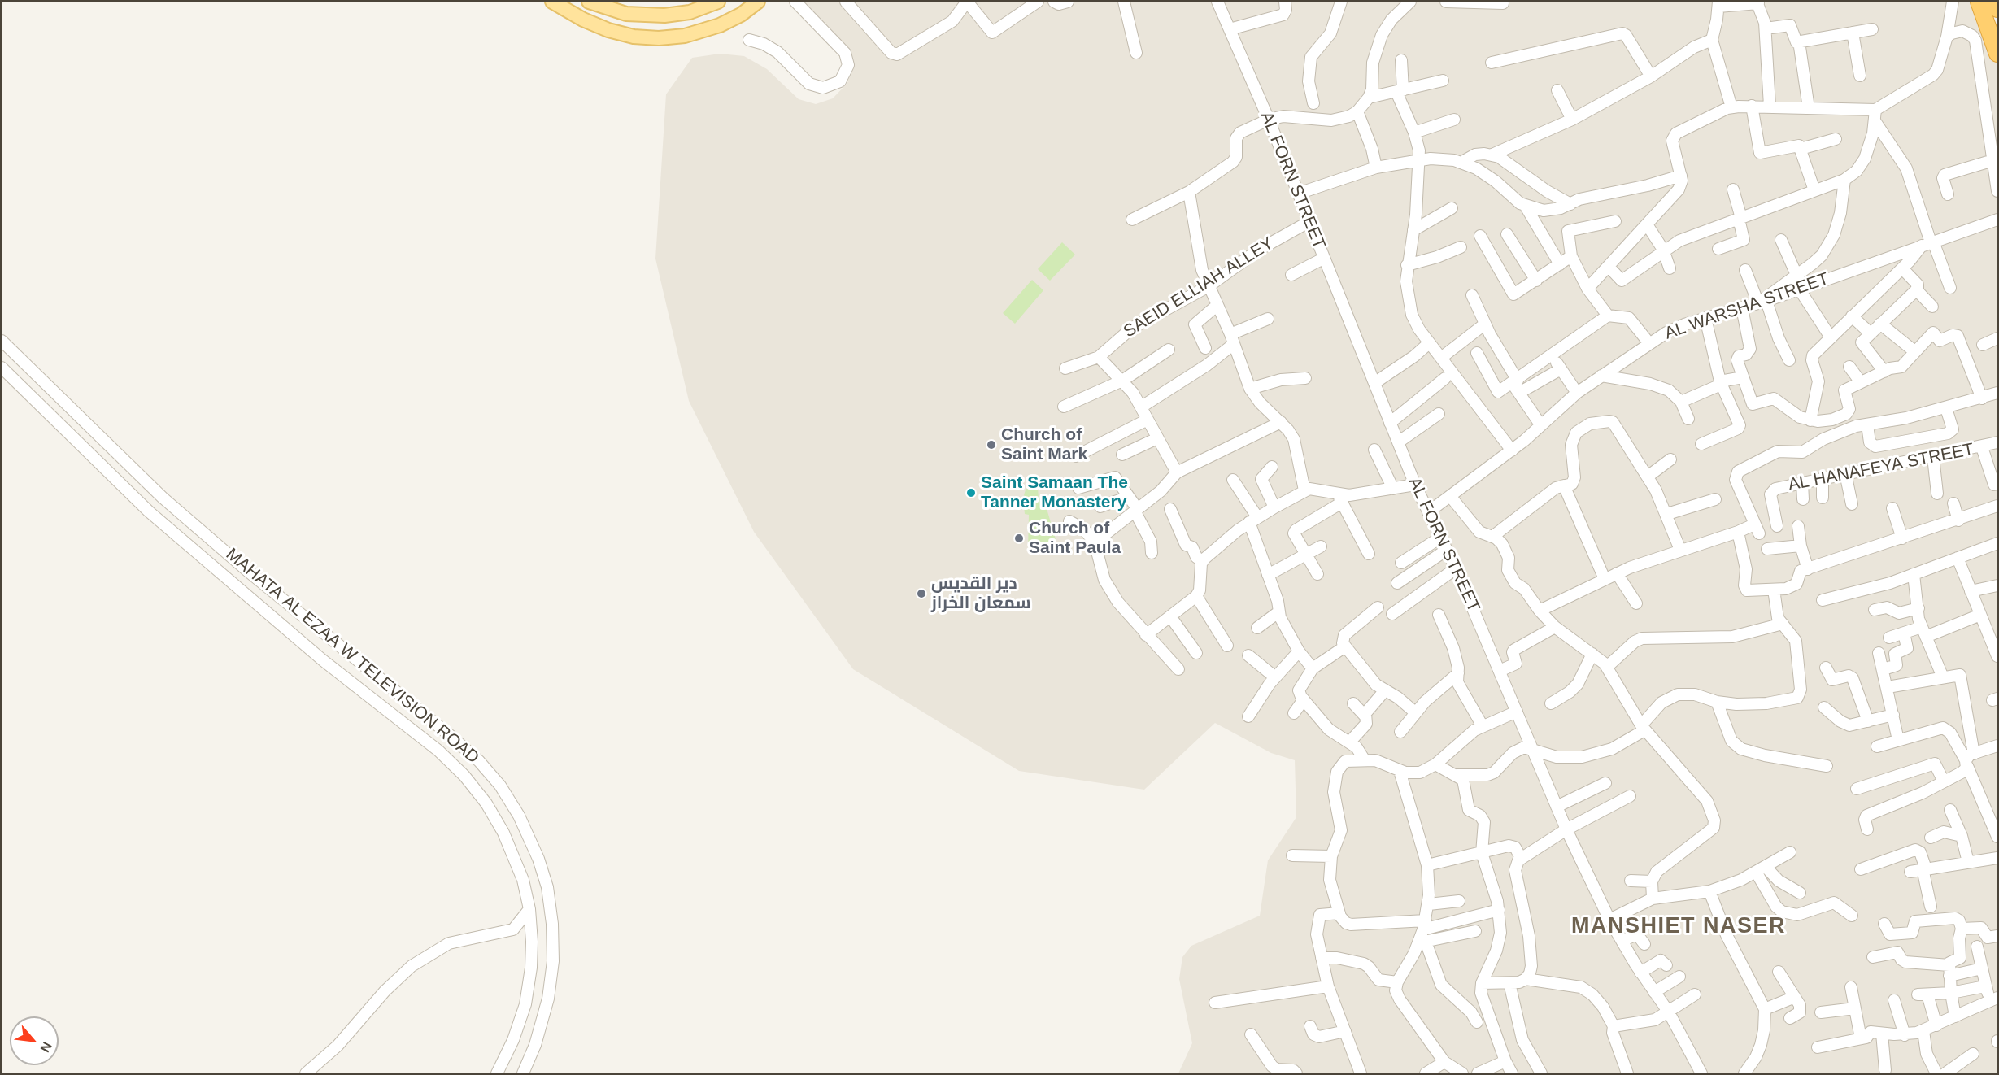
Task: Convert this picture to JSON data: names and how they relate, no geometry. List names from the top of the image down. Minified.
{"streets":{"street":["AL FORN STREET","SAEID ELLIAH ALLEY","AL WARSHA STREET","AL HANAFEYA STREET","MAHATA AL EZAA W TELEVISION ROAD"]},"crossings":[["AL FORN STREET","SAEID ELLIAH ALLEY"],["AL FORN STREET","AL WARSHA STREET"]],"districts":["MANSHIET NASER"],"places":["Church of Saint Mark","Saint Samaan The Tanner Monastery","Church of Saint Paula","دير القديس سمعان الخراز"],"north":"bottom right"}
